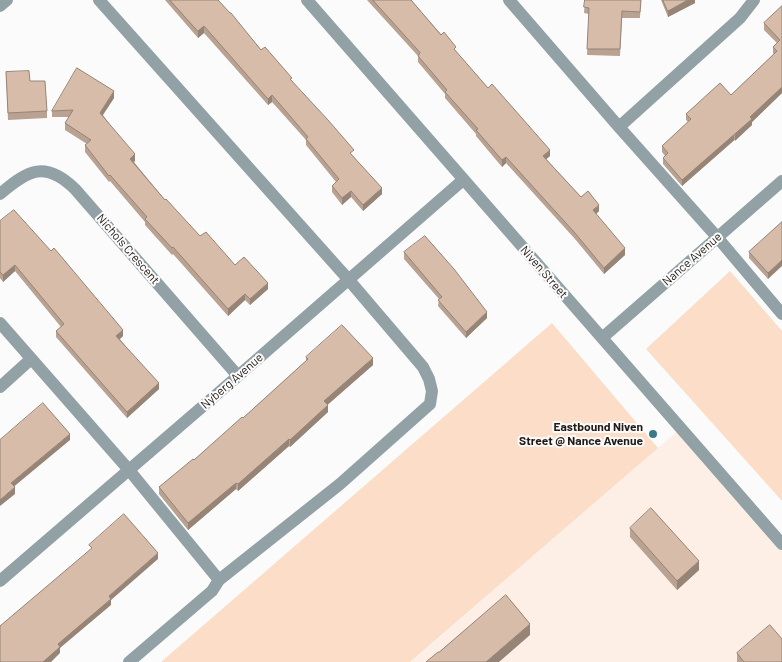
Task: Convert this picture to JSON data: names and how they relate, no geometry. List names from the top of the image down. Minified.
{"streets":{"street":["Nichols Crescent","Nance Avenue","Niven Street","Nyberg Avenue"]},"crossings":[["Nichols Crescent","Nyberg Avenue"],["Nance Avenue","Niven Street"],["Niven Street","Nyberg Avenue"]],"places":["Eastbound Niven Street @ Nance Avenue"]}
